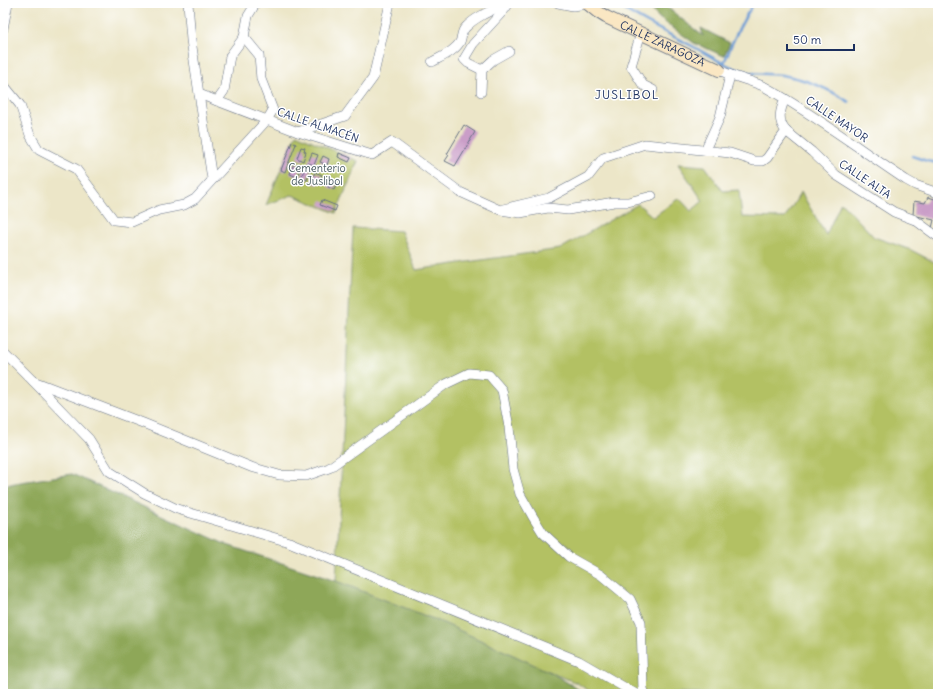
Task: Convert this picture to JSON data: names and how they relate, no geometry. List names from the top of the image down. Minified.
{"streets":{"street":["CALLE ZARAGOZA","CALLE MAYOR","CALLE ALMACÉN","CALLE ALTA"]},"crossings":[["CALLE ZARAGOZA","CALLE MAYOR"]],"districts":["JUSLIBOL"],"parks":["Cementerio de Juslibol"],"scale_bar":"50 m"}
